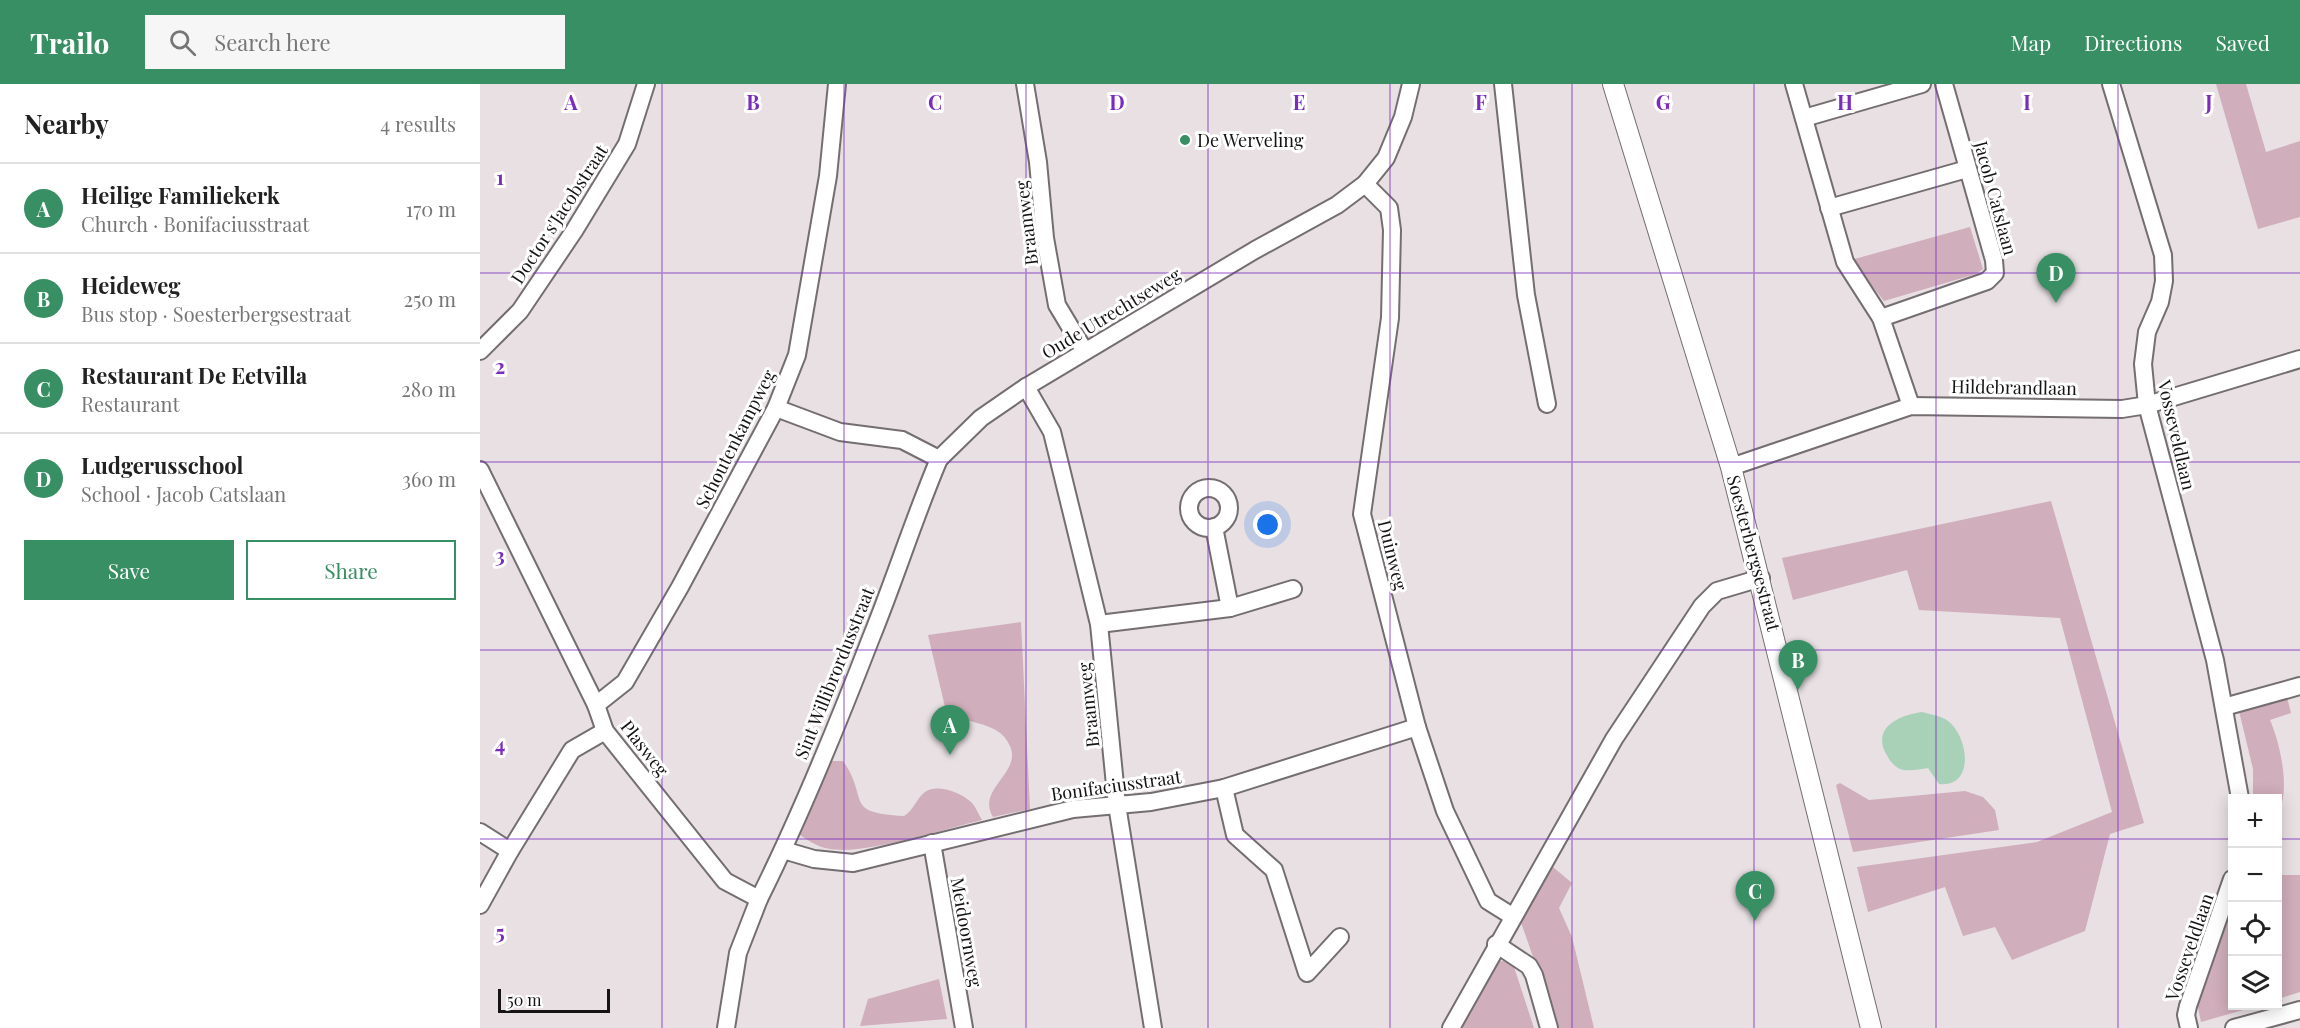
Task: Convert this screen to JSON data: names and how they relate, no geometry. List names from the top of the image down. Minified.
{"streets":{"main road":["Soesterbergsestraat"],"street":["Jacob Catslaan","Doctor s'Jacobstraat","Braamweg","Oude Utrechtseweg","Hildebrandlaan","Vosseveldlaan","Schoutenkampweg","Duinweg","Sint Willibrordusstraat","Plasweg","Bonifaciusstraat","Meidoornweg"]},"crossings":[["Braamweg","Oude Utrechtseweg"],["Braamweg","Bonifaciusstraat"],["Oude Utrechtseweg","Duinweg"],["Oude Utrechtseweg","Sint Willibrordusstraat"],["Hildebrandlaan","Vosseveldlaan"],["Hildebrandlaan","Soesterbergsestraat"],["Schoutenkampweg","Plasweg"],["Duinweg","Bonifaciusstraat"],["Sint Willibrordusstraat","Plasweg"],["Sint Willibrordusstraat","Bonifaciusstraat"],["Bonifaciusstraat","Meidoornweg"]],"places":["De Werveling"],"scale_bar":"50 m","page":{"header":"Trailo","search":"Search here","nav":["Map","Directions","Saved"],"heading":["Nearby","4 results"],"list":[{"mark":"A","name":"Heilige Familiekerk","note":"Church · Bonifaciusstraat","value":"170 m"},{"mark":"B","name":"Heideweg","note":"Bus stop · Soesterbergsestraat","value":"250 m"},{"mark":"C","name":"Restaurant De Eetvilla","note":"Restaurant","value":"280 m"},{"mark":"D","name":"Ludgerusschool","note":"School · Jacob Catslaan","value":"360 m"}],"pins":["D","B","A","C"],"buttons":["Save","Share"],"map_buttons":["+","−"],"scale":"50 m"},"grid":{"columns":["A","B","C","D","E","F","G","H","I","J"],"rows":["1","2","3","4","5"]}}
